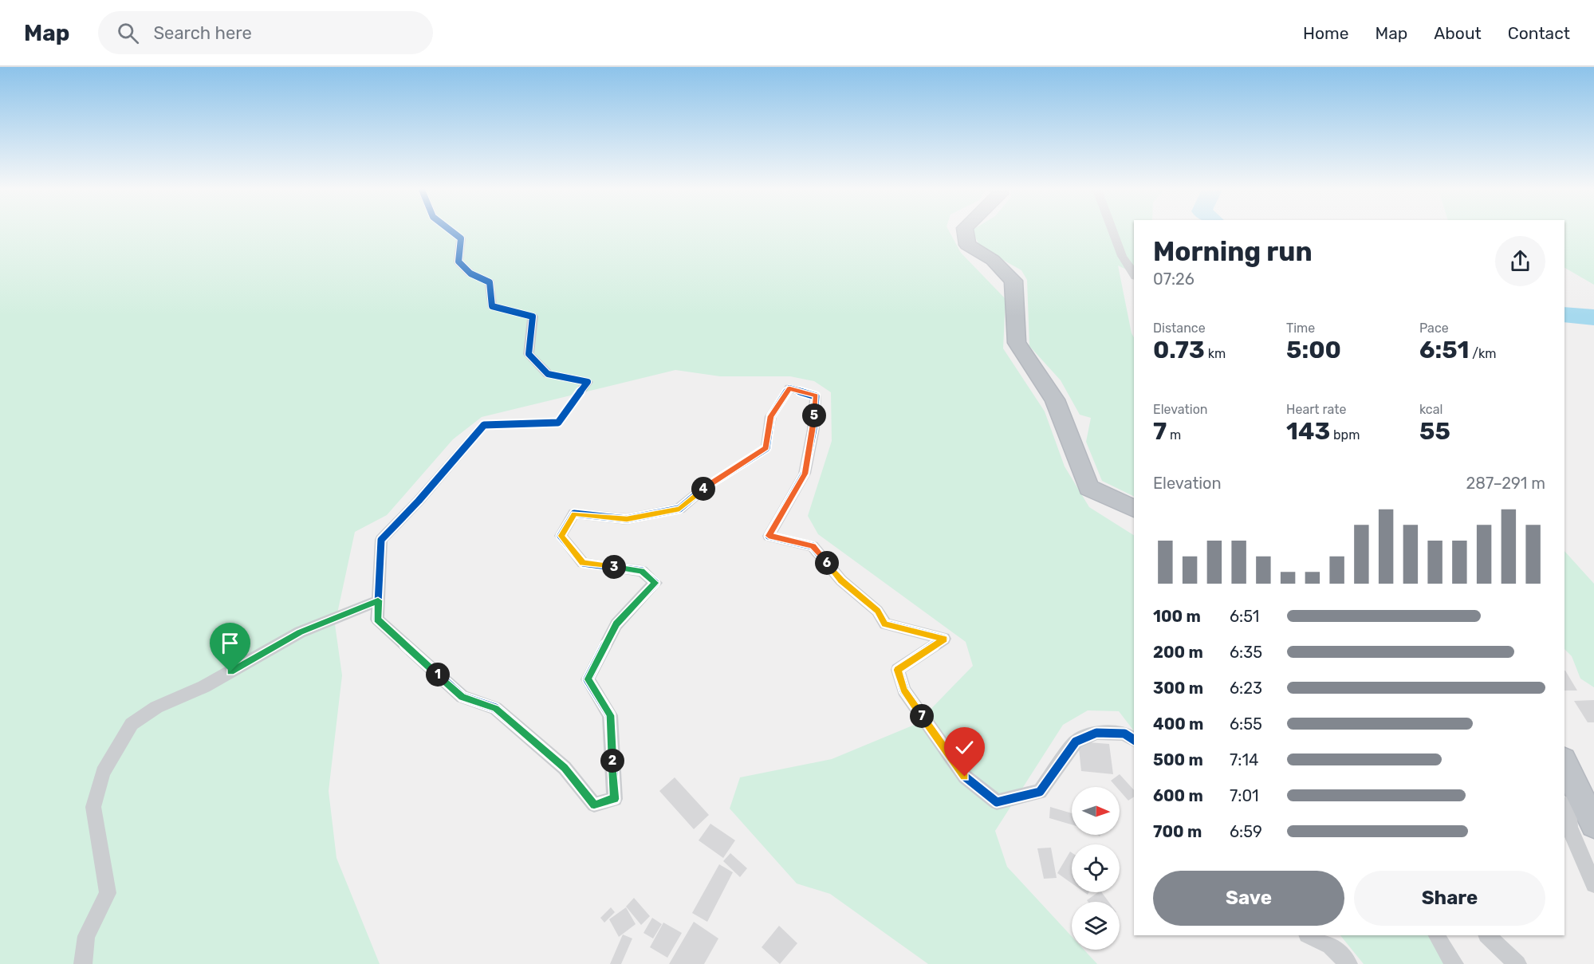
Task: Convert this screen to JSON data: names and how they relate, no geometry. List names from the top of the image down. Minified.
{"north":"right","page":{"header":"Map","search":"Search here","nav":["Home","Map","About","Contact"],"heading":["Morning run","07:26"],"stats":[["Distance","0.73 km"],["Time","5:00"],["Pace","6:51 /km"],["Elevation","7 m"],["Heart rate","143 bpm"],["kcal","55"]],"pins":["5","4","6","3","1","7","2"],"chart":["Elevation","287–291 m"],"list":[{"name":"100 m","note":"6:51"},{"name":"200 m","note":"6:35"},{"name":"300 m","note":"6:23"},{"name":"400 m","note":"6:55"},{"name":"500 m","note":"7:14"},{"name":"600 m","note":"7:01"},{"name":"700 m","note":"6:59"}],"buttons":["Save","Share"]}}
